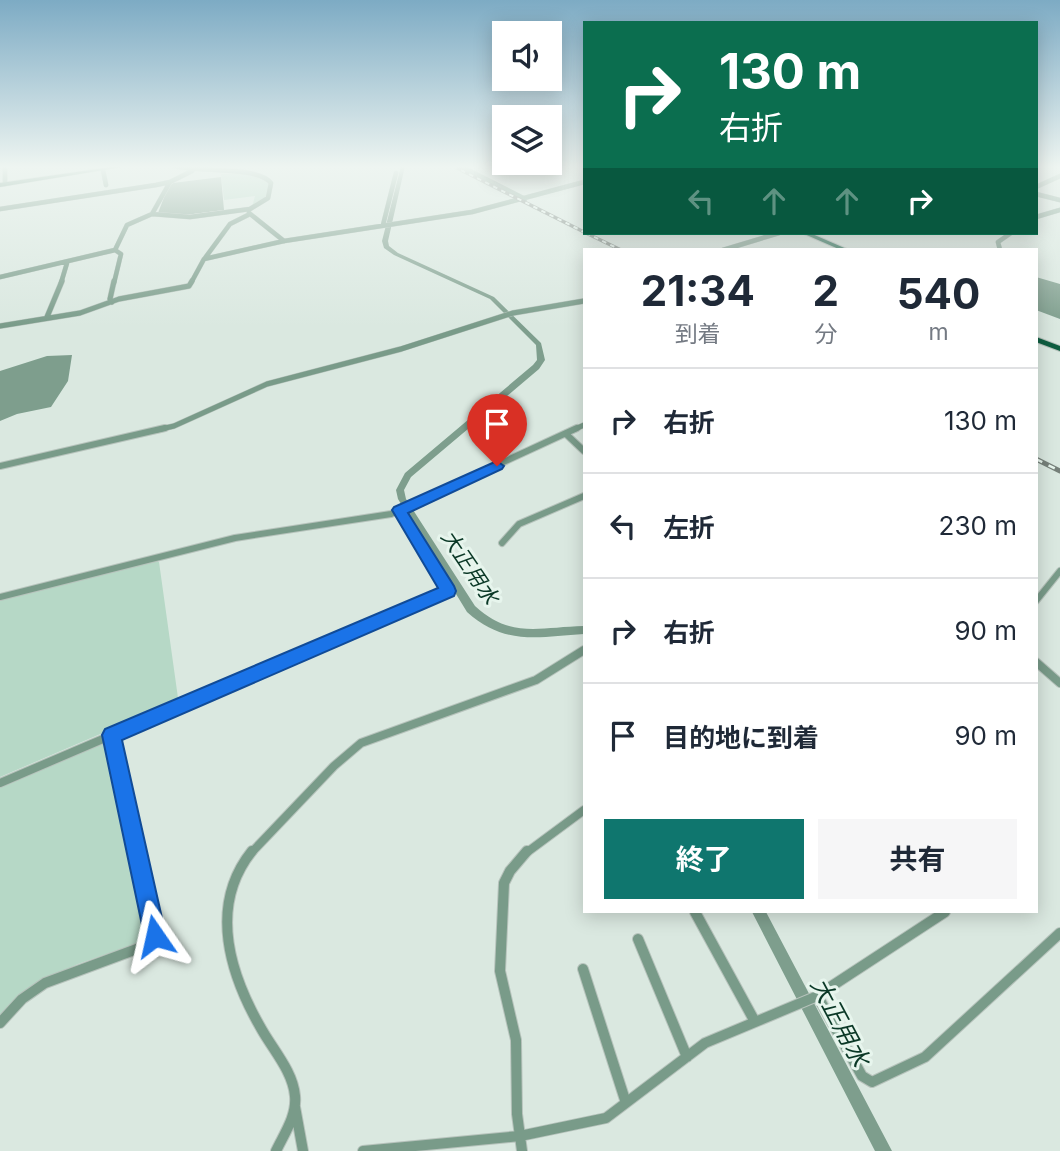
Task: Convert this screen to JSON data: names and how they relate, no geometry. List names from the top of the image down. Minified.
{"water":["大正用水"],"page":{"turn":["130 m","右折"],"eta":["21:34","到着","2","分","540","m"],"list":[{"name":"右折","value":"130 m"},{"name":"左折","value":"230 m"},{"name":"右折","value":"90 m"},{"name":"目的地に到着","value":"90 m"}],"buttons":["終了","共有"]}}
